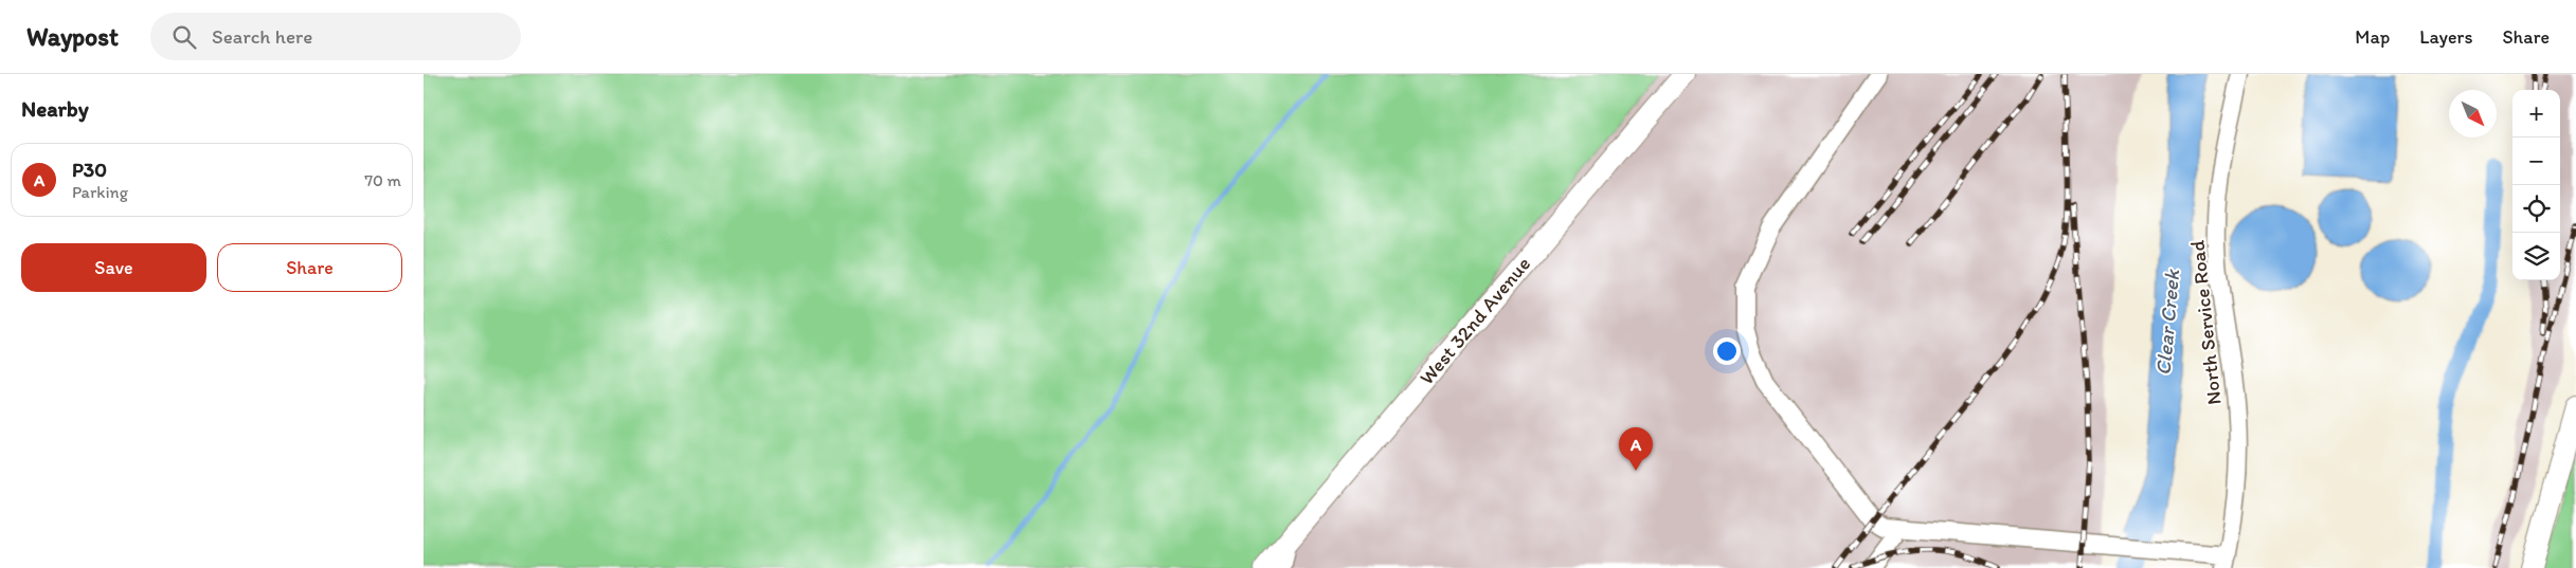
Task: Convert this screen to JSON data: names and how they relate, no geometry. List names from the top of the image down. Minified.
{"streets":{"street":["West 32nd Avenue","North Service Road"]},"water":["Clear Creek"],"north":"bottom right","page":{"header":"Waypost","search":"Search here","nav":["Map","Layers","Share"],"heading":"Nearby","map_buttons":["+","−"],"list":[{"mark":"A","name":"P30","note":"Parking","value":"70 m"}],"buttons":["Save","Share"],"pins":"A"}}
